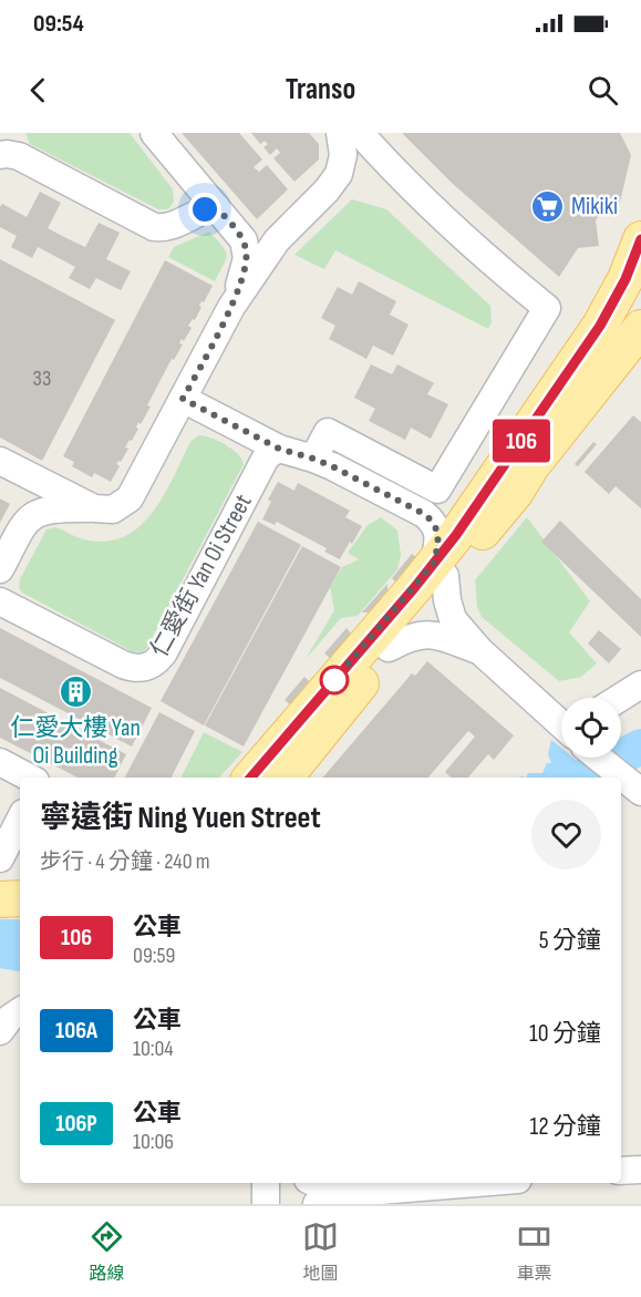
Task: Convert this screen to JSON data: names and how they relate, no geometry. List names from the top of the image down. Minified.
{"streets":{"street":["仁愛街 Yan Oi Street"]},"places":{"supermarket":["Mikiki"],"building":["仁愛大樓 Yan Oi Building"]},"lines":["bus line 106"],"house_numbers":["33"],"page":{"status":"09:54","header":"Transo","on_map":"106","heading":["寧遠街 Ning Yuen Street","步行 · 4 分鐘 · 240 m"],"list":[{"mark":"106","name":"公車","note":"09:59","value":"5 分鐘"},{"mark":"106A","name":"公車","note":"10:04","value":"10 分鐘"},{"mark":"106P","name":"公車","note":"10:06","value":"12 分鐘"}],"tabs":["路線","地圖","車票"]}}
